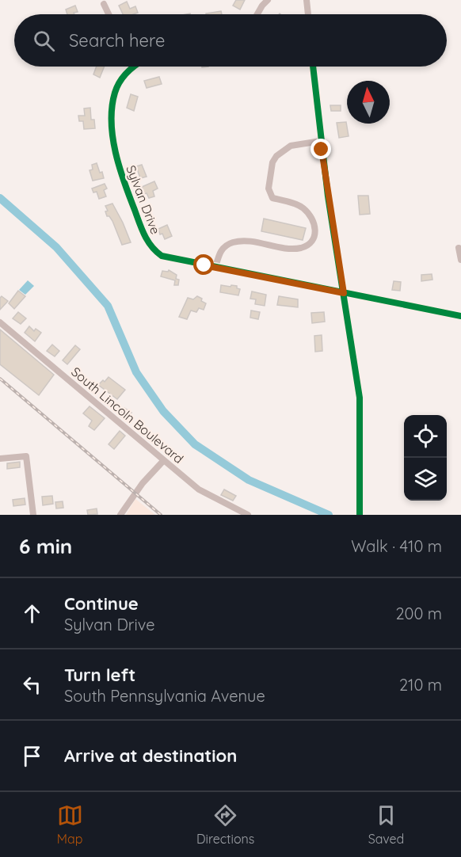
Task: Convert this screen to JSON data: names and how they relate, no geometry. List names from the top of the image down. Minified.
{"streets":{"street":["Sylvan Drive","South Lincoln Boulevard"]},"north":"top","page":{"search":"Search here","heading":["6 min","Walk · 410 m"],"list":[["Continue","Sylvan Drive","200 m"],["Turn left","South Pennsylvania Avenue","210 m"],"Arrive at destination"],"nav":["Map","Directions","Saved"]}}
